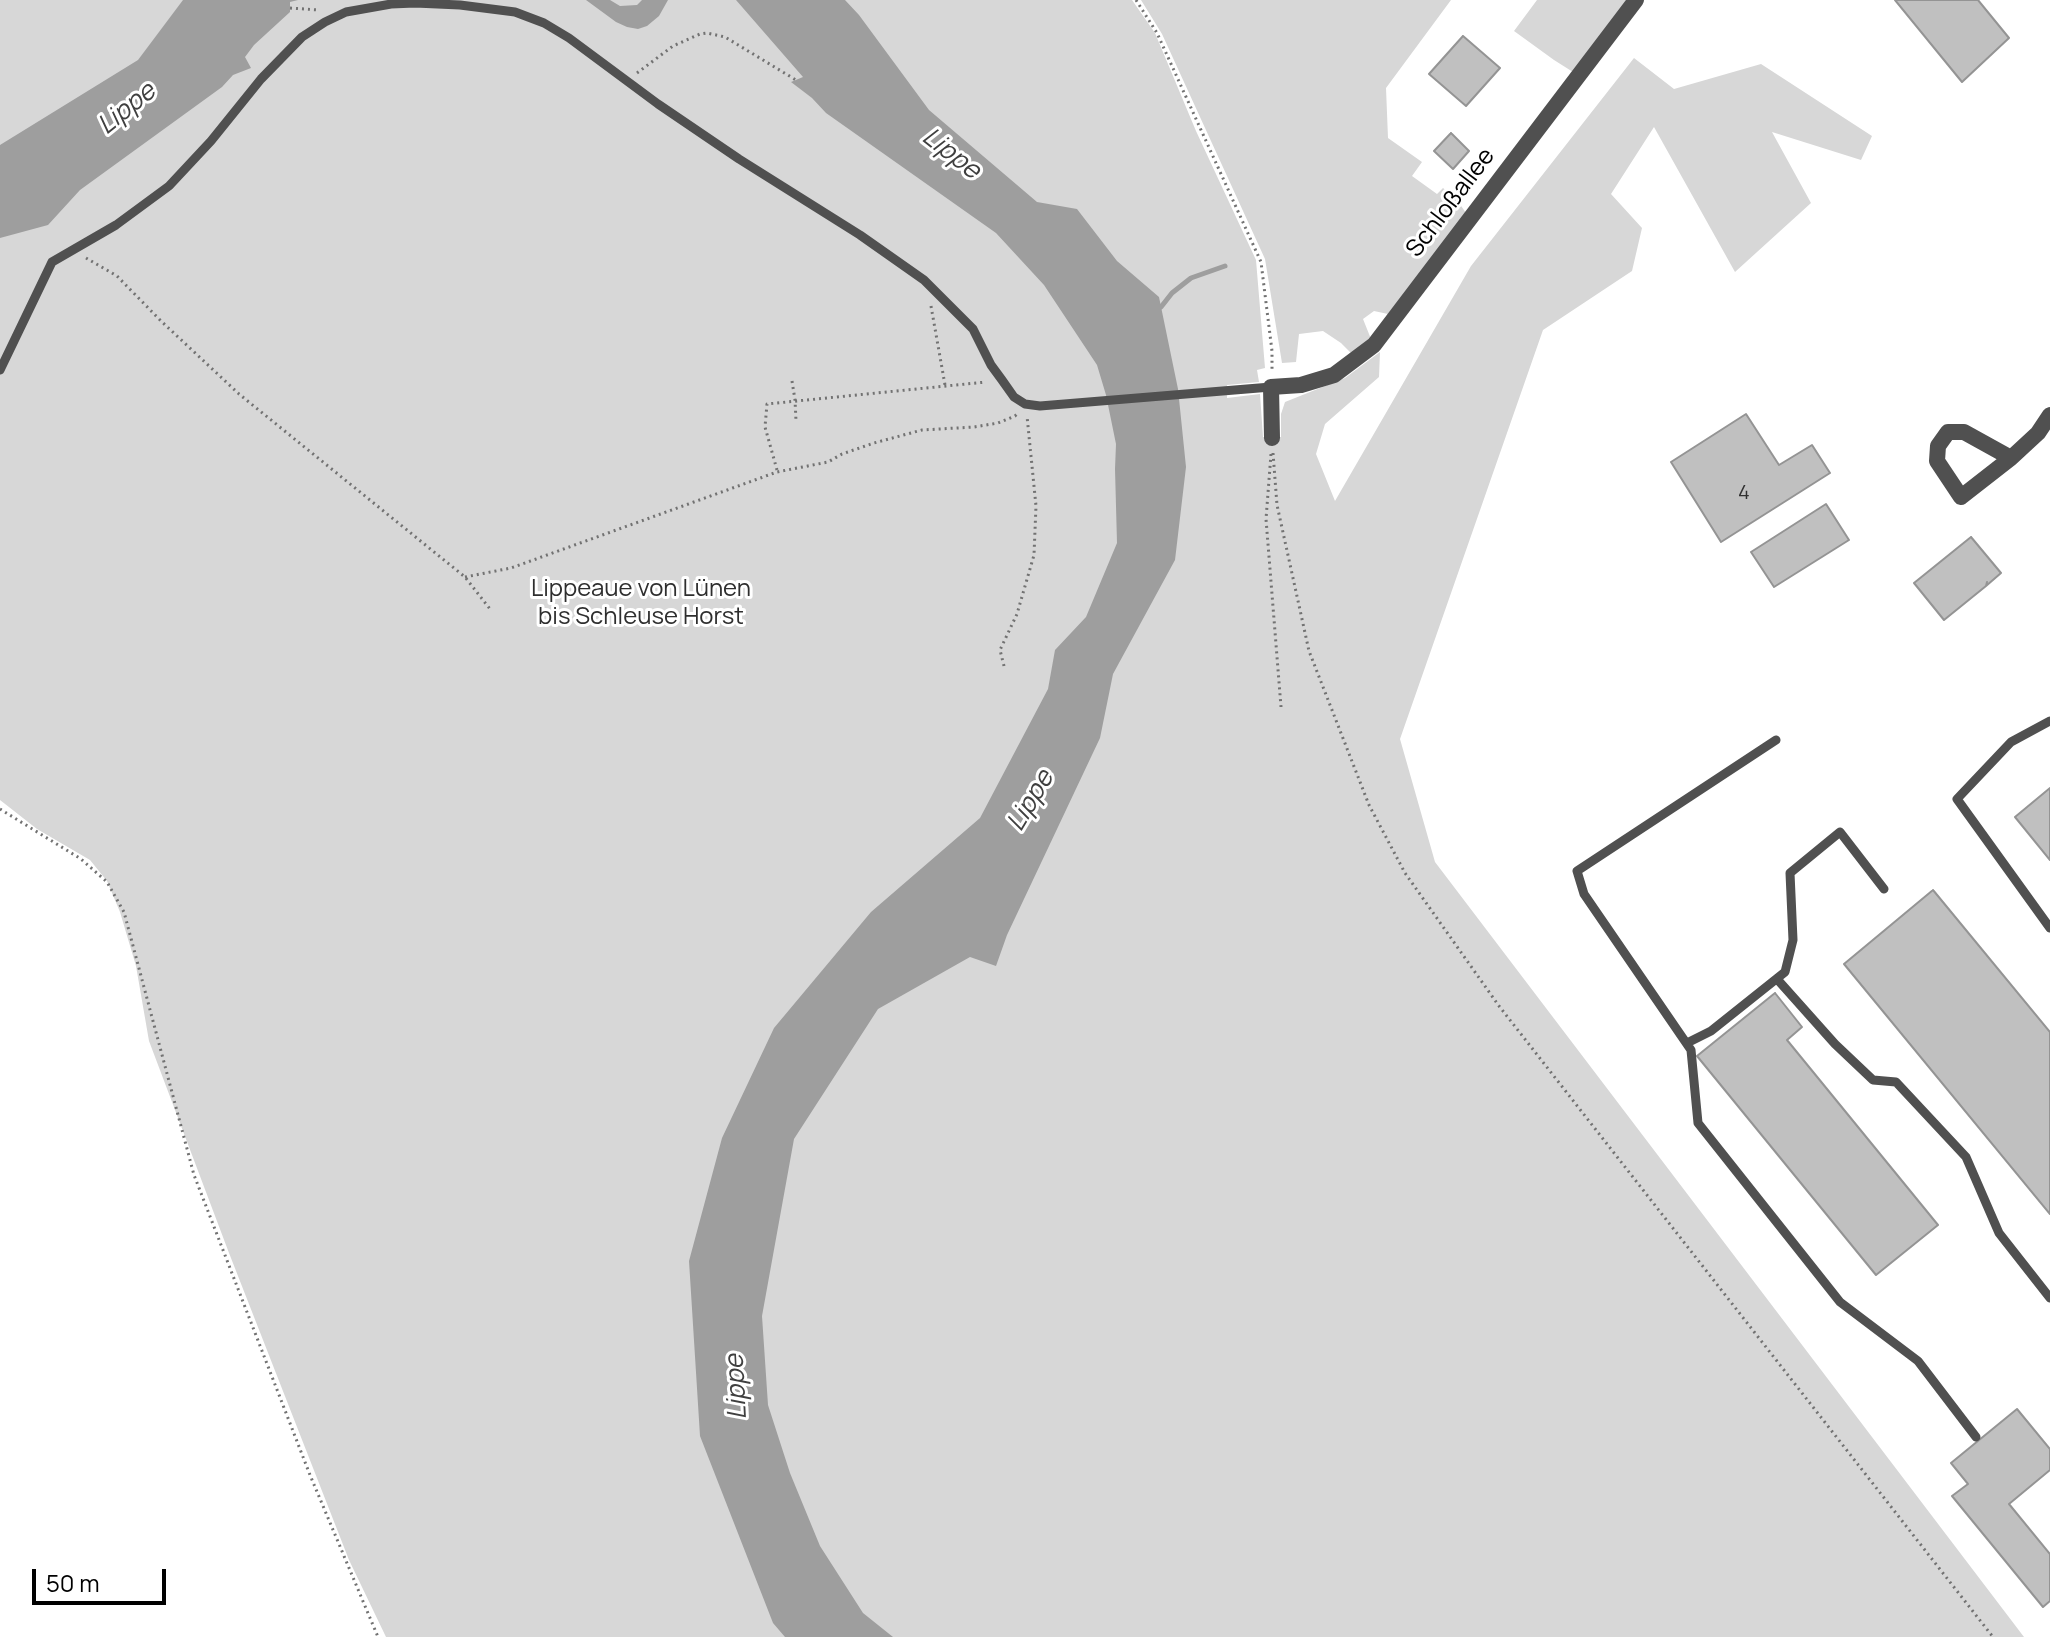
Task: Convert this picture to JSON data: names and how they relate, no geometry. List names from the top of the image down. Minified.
{"streets":{"street":["Schloßallee"]},"water":["Lippe"],"parks":["Lippeaue von Lünen bis Schleuse Horst"],"house_numbers":["4"],"scale_bar":"50 m"}
